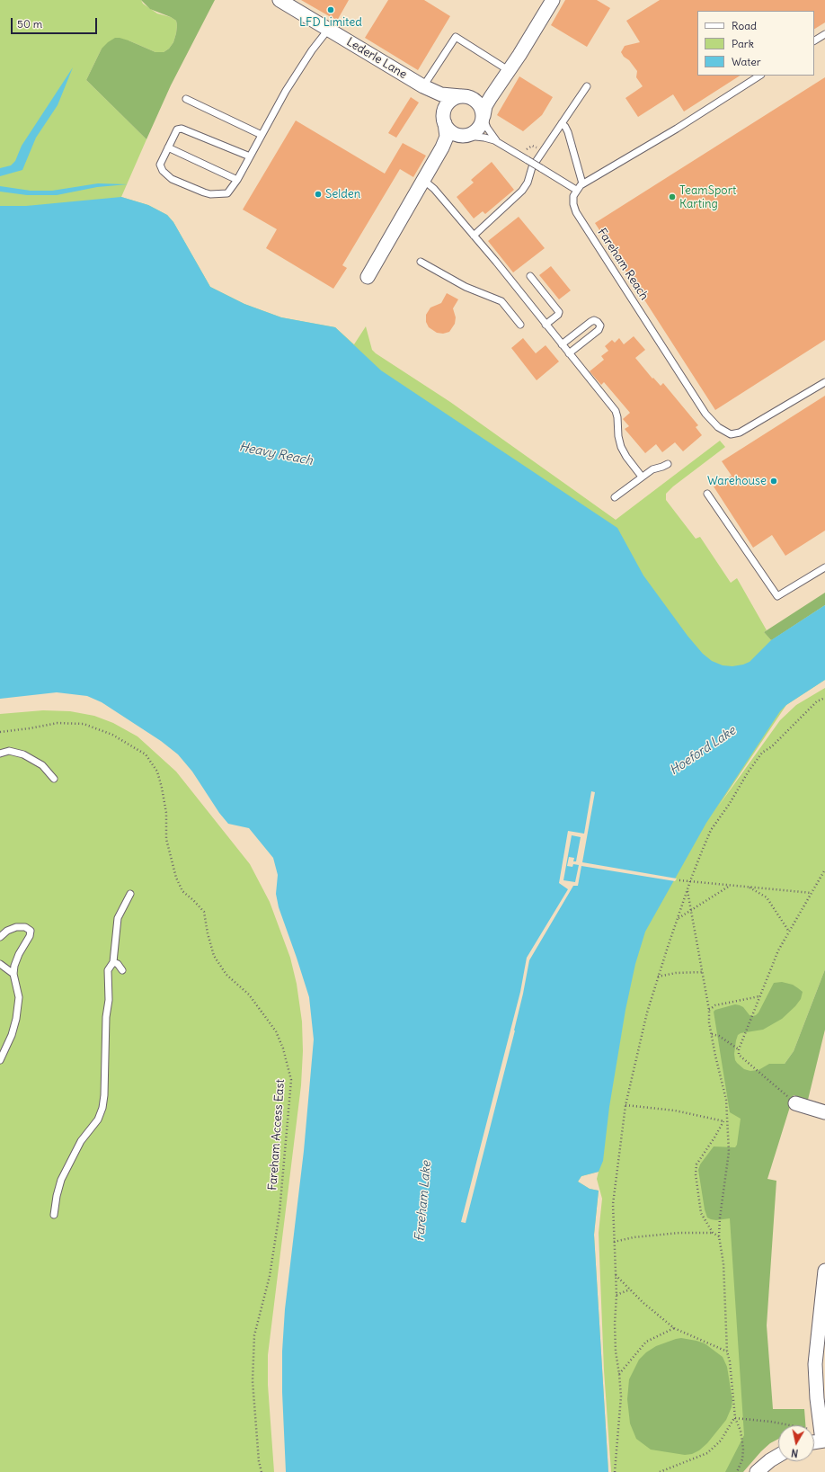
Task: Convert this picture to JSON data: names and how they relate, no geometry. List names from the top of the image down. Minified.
{"streets":{"street":["Lederle Lane"],"lane":["Fareham Reach"],"path":["Fareham Access East"]},"water":["Heavy Reach","Hoeford Lake","Fareham Lake"],"places":["LFD Limited","Selden","TeamSport Karting","Warehouse"],"legend":["Road","Park","Water"],"scale_bar":"50 m","north":"bottom"}
